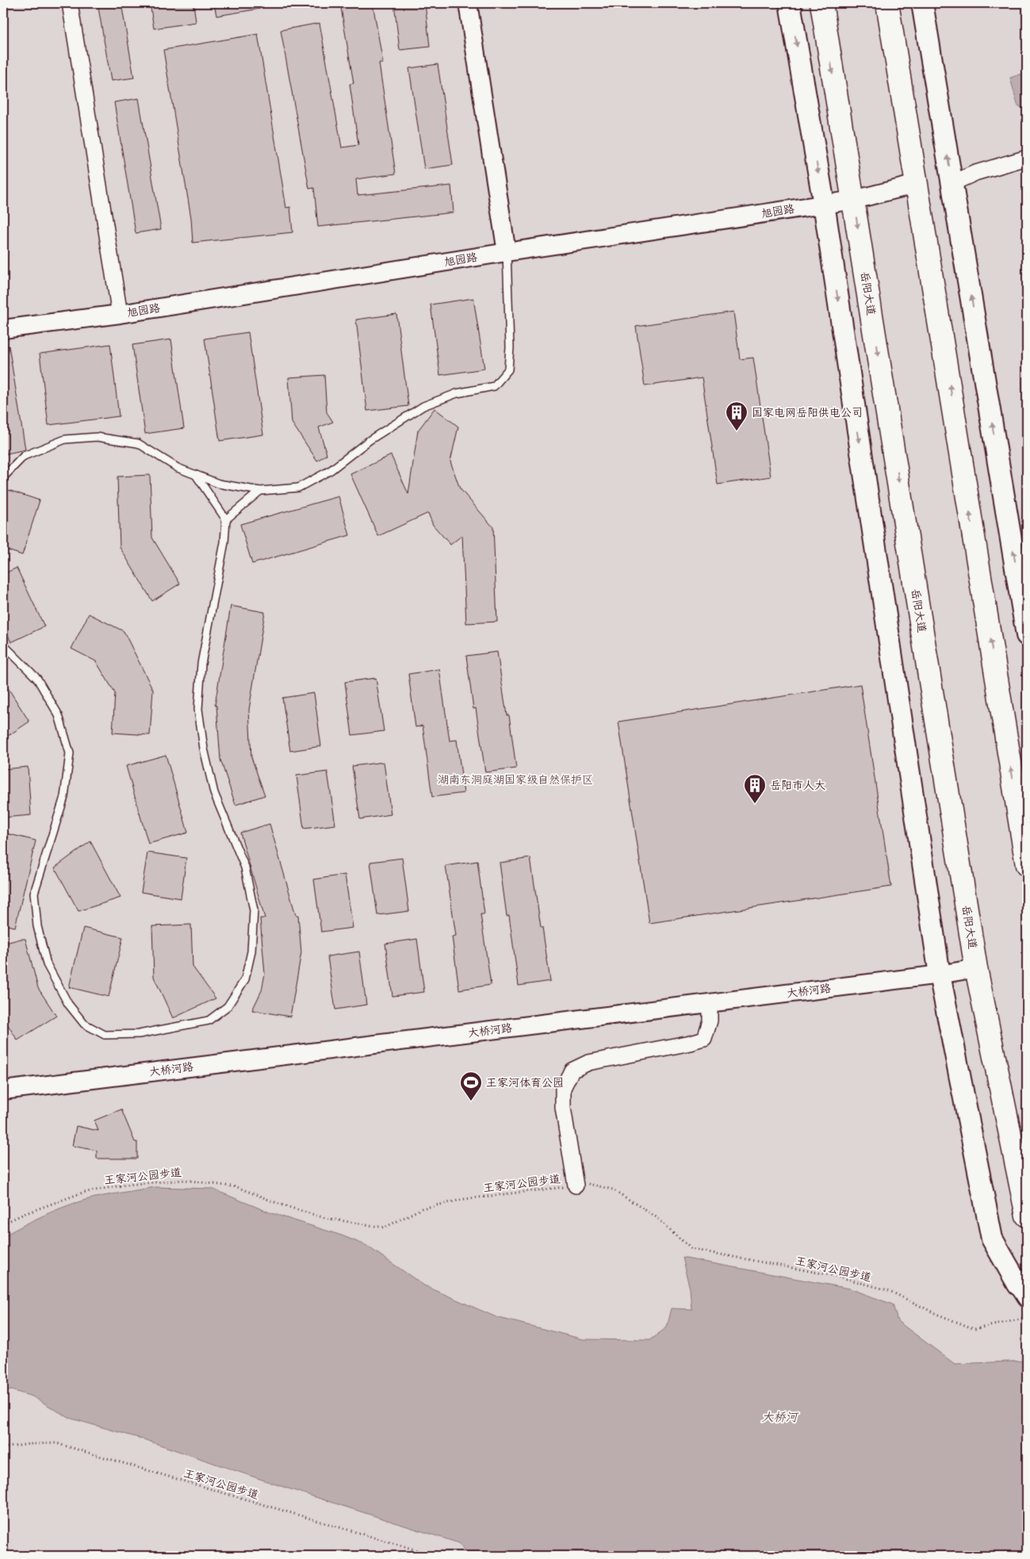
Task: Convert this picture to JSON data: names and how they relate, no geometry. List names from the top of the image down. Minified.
{"streets":{"main road":["岳阳大道"],"street":["旭园路","大桥河路"],"path":["王家河公园步道"]},"crossings":[["旭园路","岳阳大道"],["岳阳大道","大桥河路"]],"water":["大桥河"],"parks":["湖南东洞庭湖国家级自然保护区"],"places":{"building":["国家电网岳阳供电公司","岳阳市人大"],"sports":["王家河体育公园"]}}
